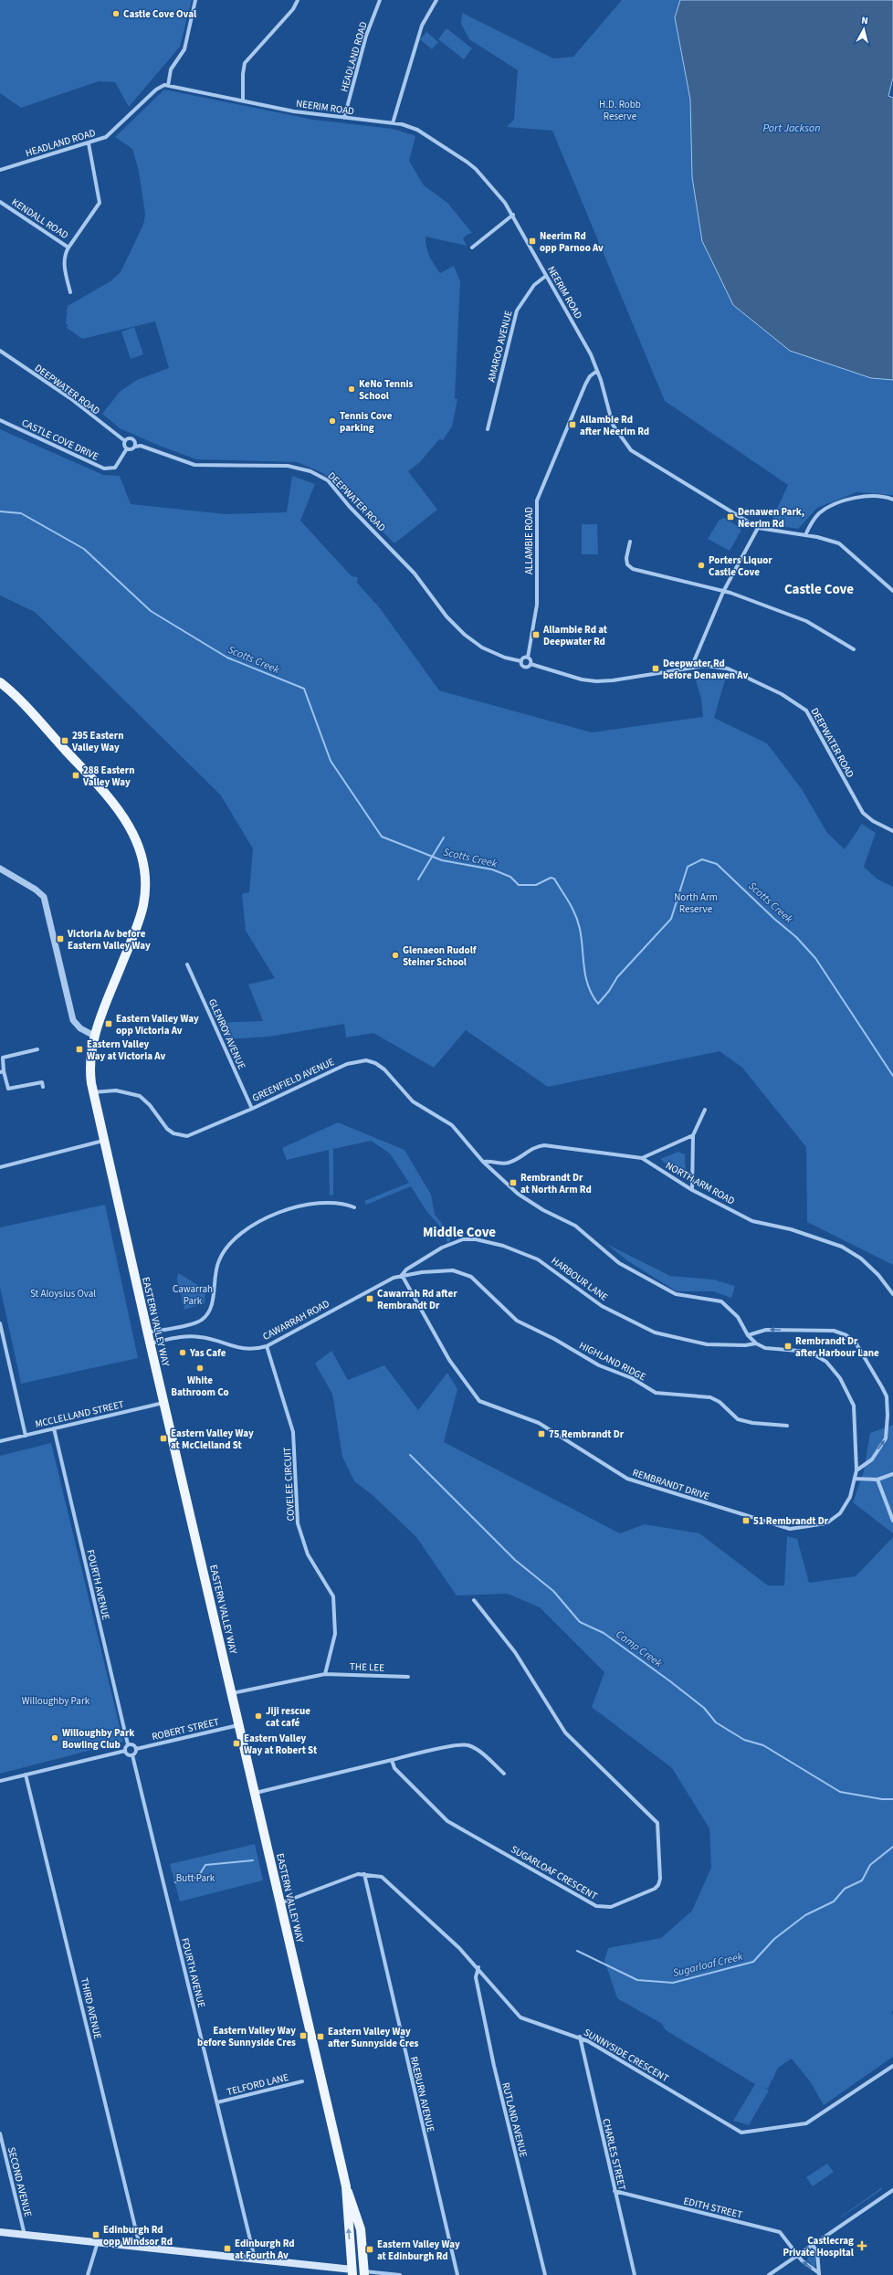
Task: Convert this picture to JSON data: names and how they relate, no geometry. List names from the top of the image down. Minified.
{"streets":{"main road":["EASTERN VALLEY WAY"],"street":["HEADLAND ROAD","NEERIM ROAD","KENDALL ROAD","AMAROO AVENUE","DEEPWATER ROAD","CASTLE COVE DRIVE","ALLAMBIE ROAD","GLENROY AVENUE","GREENFIELD AVENUE","NORTH ARM ROAD","HARBOUR LANE","CAWARRAH ROAD","HIGHLAND RIDGE","MCCLELLAND STREET","COVELEE CIRCUIT","REMBRANDT DRIVE","FOURTH AVENUE","THE LEE","ROBERT STREET","SUGARLOAF CRESCENT","THIRD AVENUE","SUNNYSIDE CRESCENT","TELFORD LANE","RAEBURN AVENUE","RUTLAND AVENUE","CHARLES STREET","SECOND AVENUE","EDITH STREET"]},"crossings":[["HEADLAND ROAD","NEERIM ROAD"],["NEERIM ROAD","AMAROO AVENUE"],["NEERIM ROAD","ALLAMBIE ROAD"],["GLENROY AVENUE","GREENFIELD AVENUE"],["GREENFIELD AVENUE","NORTH ARM ROAD"],["GREENFIELD AVENUE","EASTERN VALLEY WAY"],["GREENFIELD AVENUE","REMBRANDT DRIVE"],["NORTH ARM ROAD","REMBRANDT DRIVE"],["HARBOUR LANE","CAWARRAH ROAD"],["HARBOUR LANE","HIGHLAND RIDGE"],["HARBOUR LANE","REMBRANDT DRIVE"],["CAWARRAH ROAD","EASTERN VALLEY WAY"],["CAWARRAH ROAD","HIGHLAND RIDGE"],["CAWARRAH ROAD","COVELEE CIRCUIT"],["CAWARRAH ROAD","REMBRANDT DRIVE"],["EASTERN VALLEY WAY","MCCLELLAND STREET"],["EASTERN VALLEY WAY","ROBERT STREET"],["EASTERN VALLEY WAY","SUNNYSIDE CRESCENT"],["HIGHLAND RIDGE","REMBRANDT DRIVE"],["MCCLELLAND STREET","FOURTH AVENUE"],["COVELEE CIRCUIT","THE LEE"],["FOURTH AVENUE","ROBERT STREET"],["FOURTH AVENUE","TELFORD LANE"],["SUNNYSIDE CRESCENT","RAEBURN AVENUE"],["SUNNYSIDE CRESCENT","RUTLAND AVENUE"],["SUNNYSIDE CRESCENT","CHARLES STREET"],["CHARLES STREET","EDITH STREET"]],"districts":["Castle Cove","Middle Cove"],"water":["Port Jackson","Scotts Creek","Camp Creek","Sugarloaf Creek"],"parks":["H.D. Robb Reserve","North Arm Reserve","Cawarrah Park","St Aloysius Oval","Willoughby Park","Butt Park"],"places":{"other":["Castle Cove Oval","KeNo Tennis School","Tennis Cove parking","Porters Liquor Castle Cove","Glenaeon Rudolf Steiner School","Yas Cafe","White Bathroom Co","Jiji rescue cat café","Willoughby Park Bowling Club"],"transit":["Neerim Rd opp Parnoo Av","Allambie Rd after Neerim Rd","Denawen Park, Neerim Rd","Allambie Rd at Deepwater Rd","Deepwater Rd before Denawen Av","295 Eastern Valley Way","288 Eastern Valley Way","Victoria Av before Eastern Valley Way","Eastern Valley Way opp Victoria Av","Eastern Valley Way at Victoria Av","Rembrandt Dr at North Arm Rd","Cawarrah Rd after Rembrandt Dr","Rembrandt Dr after Harbour Lane","75 Rembrandt Dr","Eastern Valley Way at McClelland St","51 Rembrandt Dr","Eastern Valley Way at Robert St","Eastern Valley Way before Sunnyside Cres","Eastern Valley Way after Sunnyside Cres","Edinburgh Rd opp Windsor Rd","Edinburgh Rd at Fourth Av","Eastern Valley Way at Edinburgh Rd"],"health":["Castlecrag Private Hospital"]},"north":"top"}
